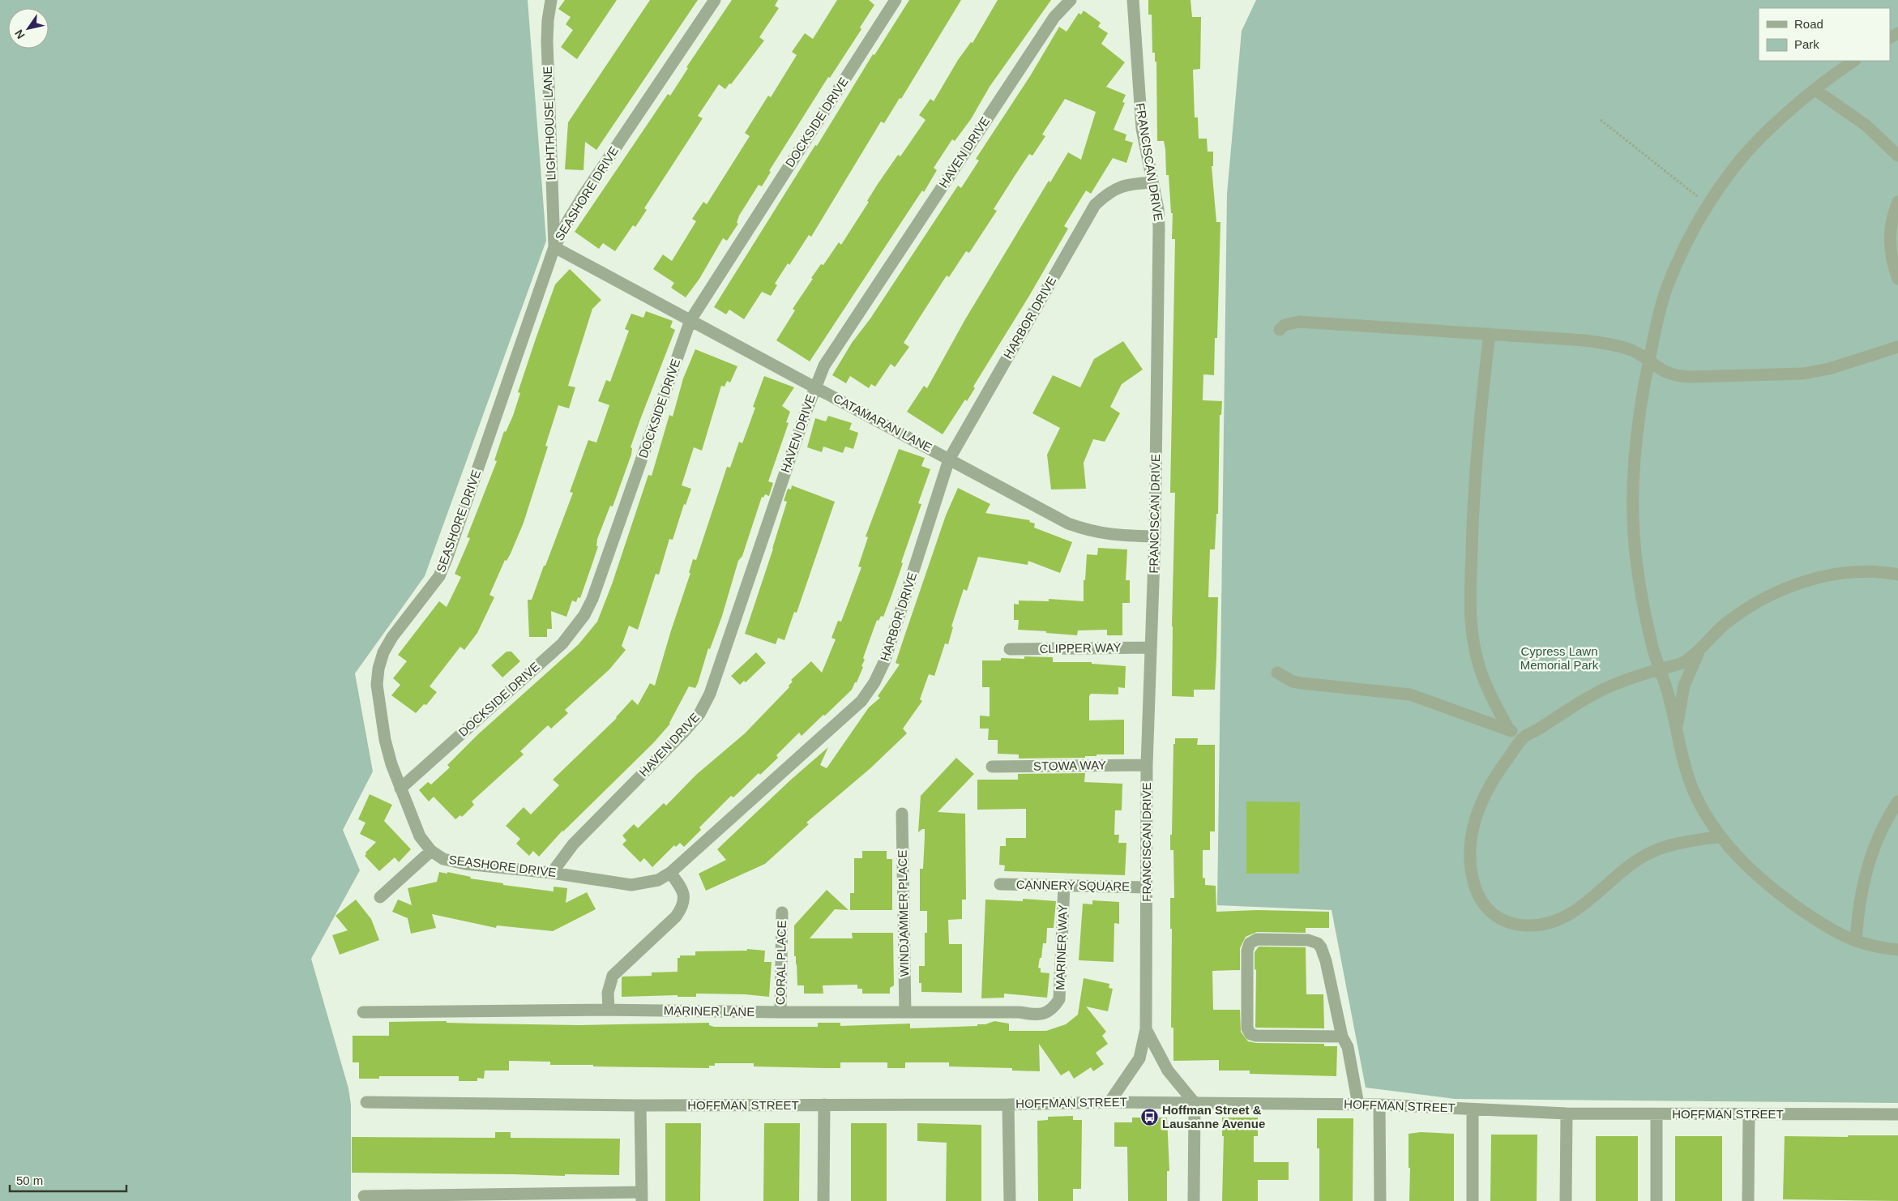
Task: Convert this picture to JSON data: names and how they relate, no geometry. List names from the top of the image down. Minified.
{"streets":{"street":["DOCKSIDE DRIVE","LIGHTHOUSE LANE","HAVEN DRIVE","FRANCISCAN DRIVE","SEASHORE DRIVE","HARBOR DRIVE","CATAMARAN LANE","CLIPPER WAY","STOWA WAY","CANNERY SQUARE","WINDJAMMER PLACE","MARINER WAY","CORAL PLACE","MARINER LANE","HOFFMAN STREET"]},"crossings":[["DOCKSIDE DRIVE","SEASHORE DRIVE"],["DOCKSIDE DRIVE","CATAMARAN LANE"],["LIGHTHOUSE LANE","SEASHORE DRIVE"],["LIGHTHOUSE LANE","CATAMARAN LANE"],["HAVEN DRIVE","SEASHORE DRIVE"],["HAVEN DRIVE","CATAMARAN LANE"],["FRANCISCAN DRIVE","HARBOR DRIVE"],["FRANCISCAN DRIVE","CATAMARAN LANE"],["FRANCISCAN DRIVE","CLIPPER WAY"],["FRANCISCAN DRIVE","STOWA WAY"],["FRANCISCAN DRIVE","CANNERY SQUARE"],["FRANCISCAN DRIVE","HOFFMAN STREET"],["SEASHORE DRIVE","HARBOR DRIVE"],["SEASHORE DRIVE","CATAMARAN LANE"],["HARBOR DRIVE","CATAMARAN LANE"],["CANNERY SQUARE","MARINER WAY"],["WINDJAMMER PLACE","MARINER LANE"],["MARINER WAY","MARINER LANE"],["CORAL PLACE","MARINER LANE"]],"parks":["Cypress Lawn Memorial Park"],"places":{"bus stop":["Hoffman Street & Lausanne Avenue"]},"legend":["Road","Park"],"scale_bar":"50 m","north":"bottom left"}
